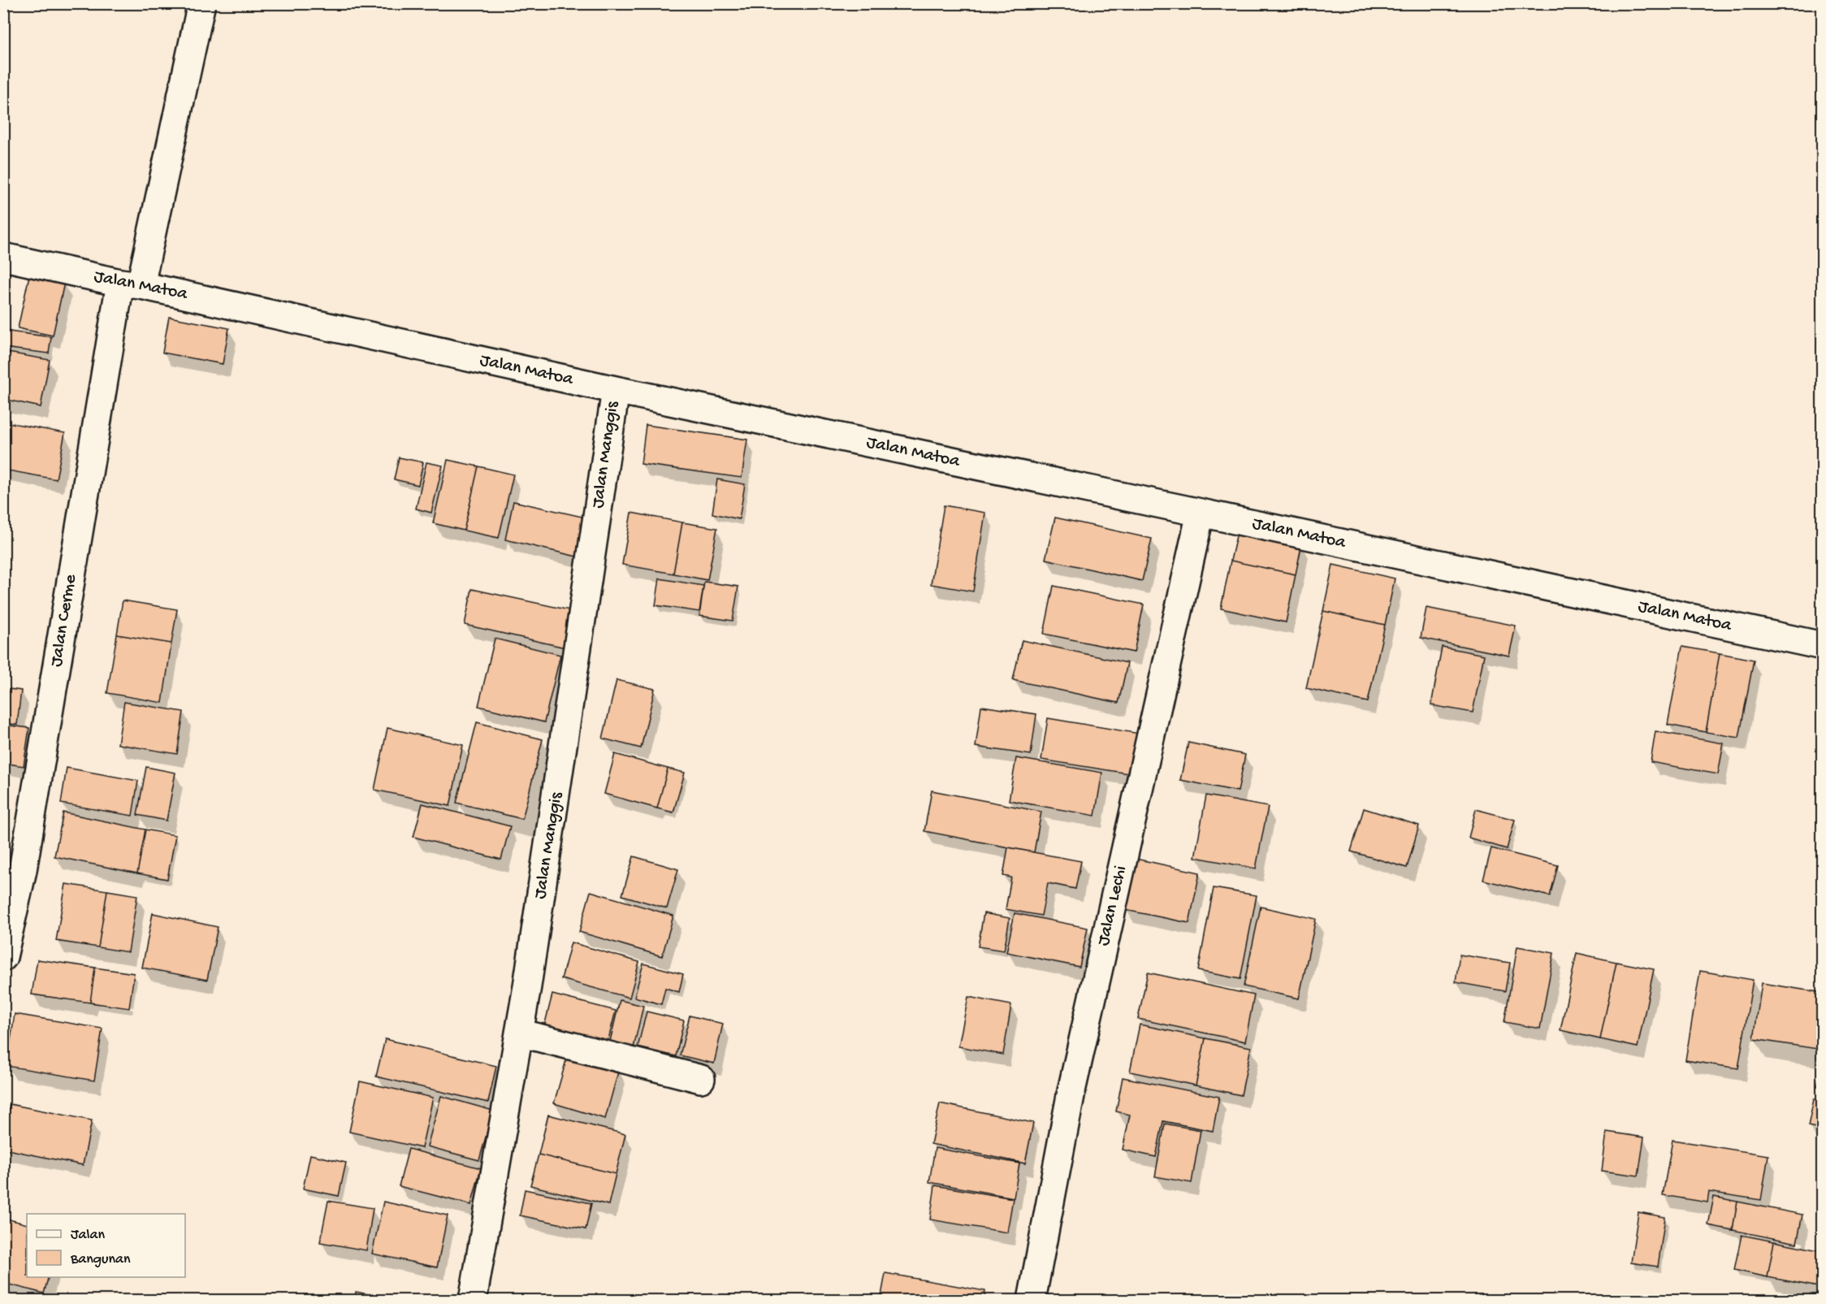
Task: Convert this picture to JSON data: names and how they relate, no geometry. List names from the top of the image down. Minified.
{"streets":{"street":["Jalan Matoa","Jalan Manggis","Jalan Cerme","Jalan Lechi"]},"crossings":[["Jalan Matoa","Jalan Manggis"],["Jalan Matoa","Jalan Cerme"],["Jalan Matoa","Jalan Lechi"]],"legend":["Jalan","Bangunan"]}
